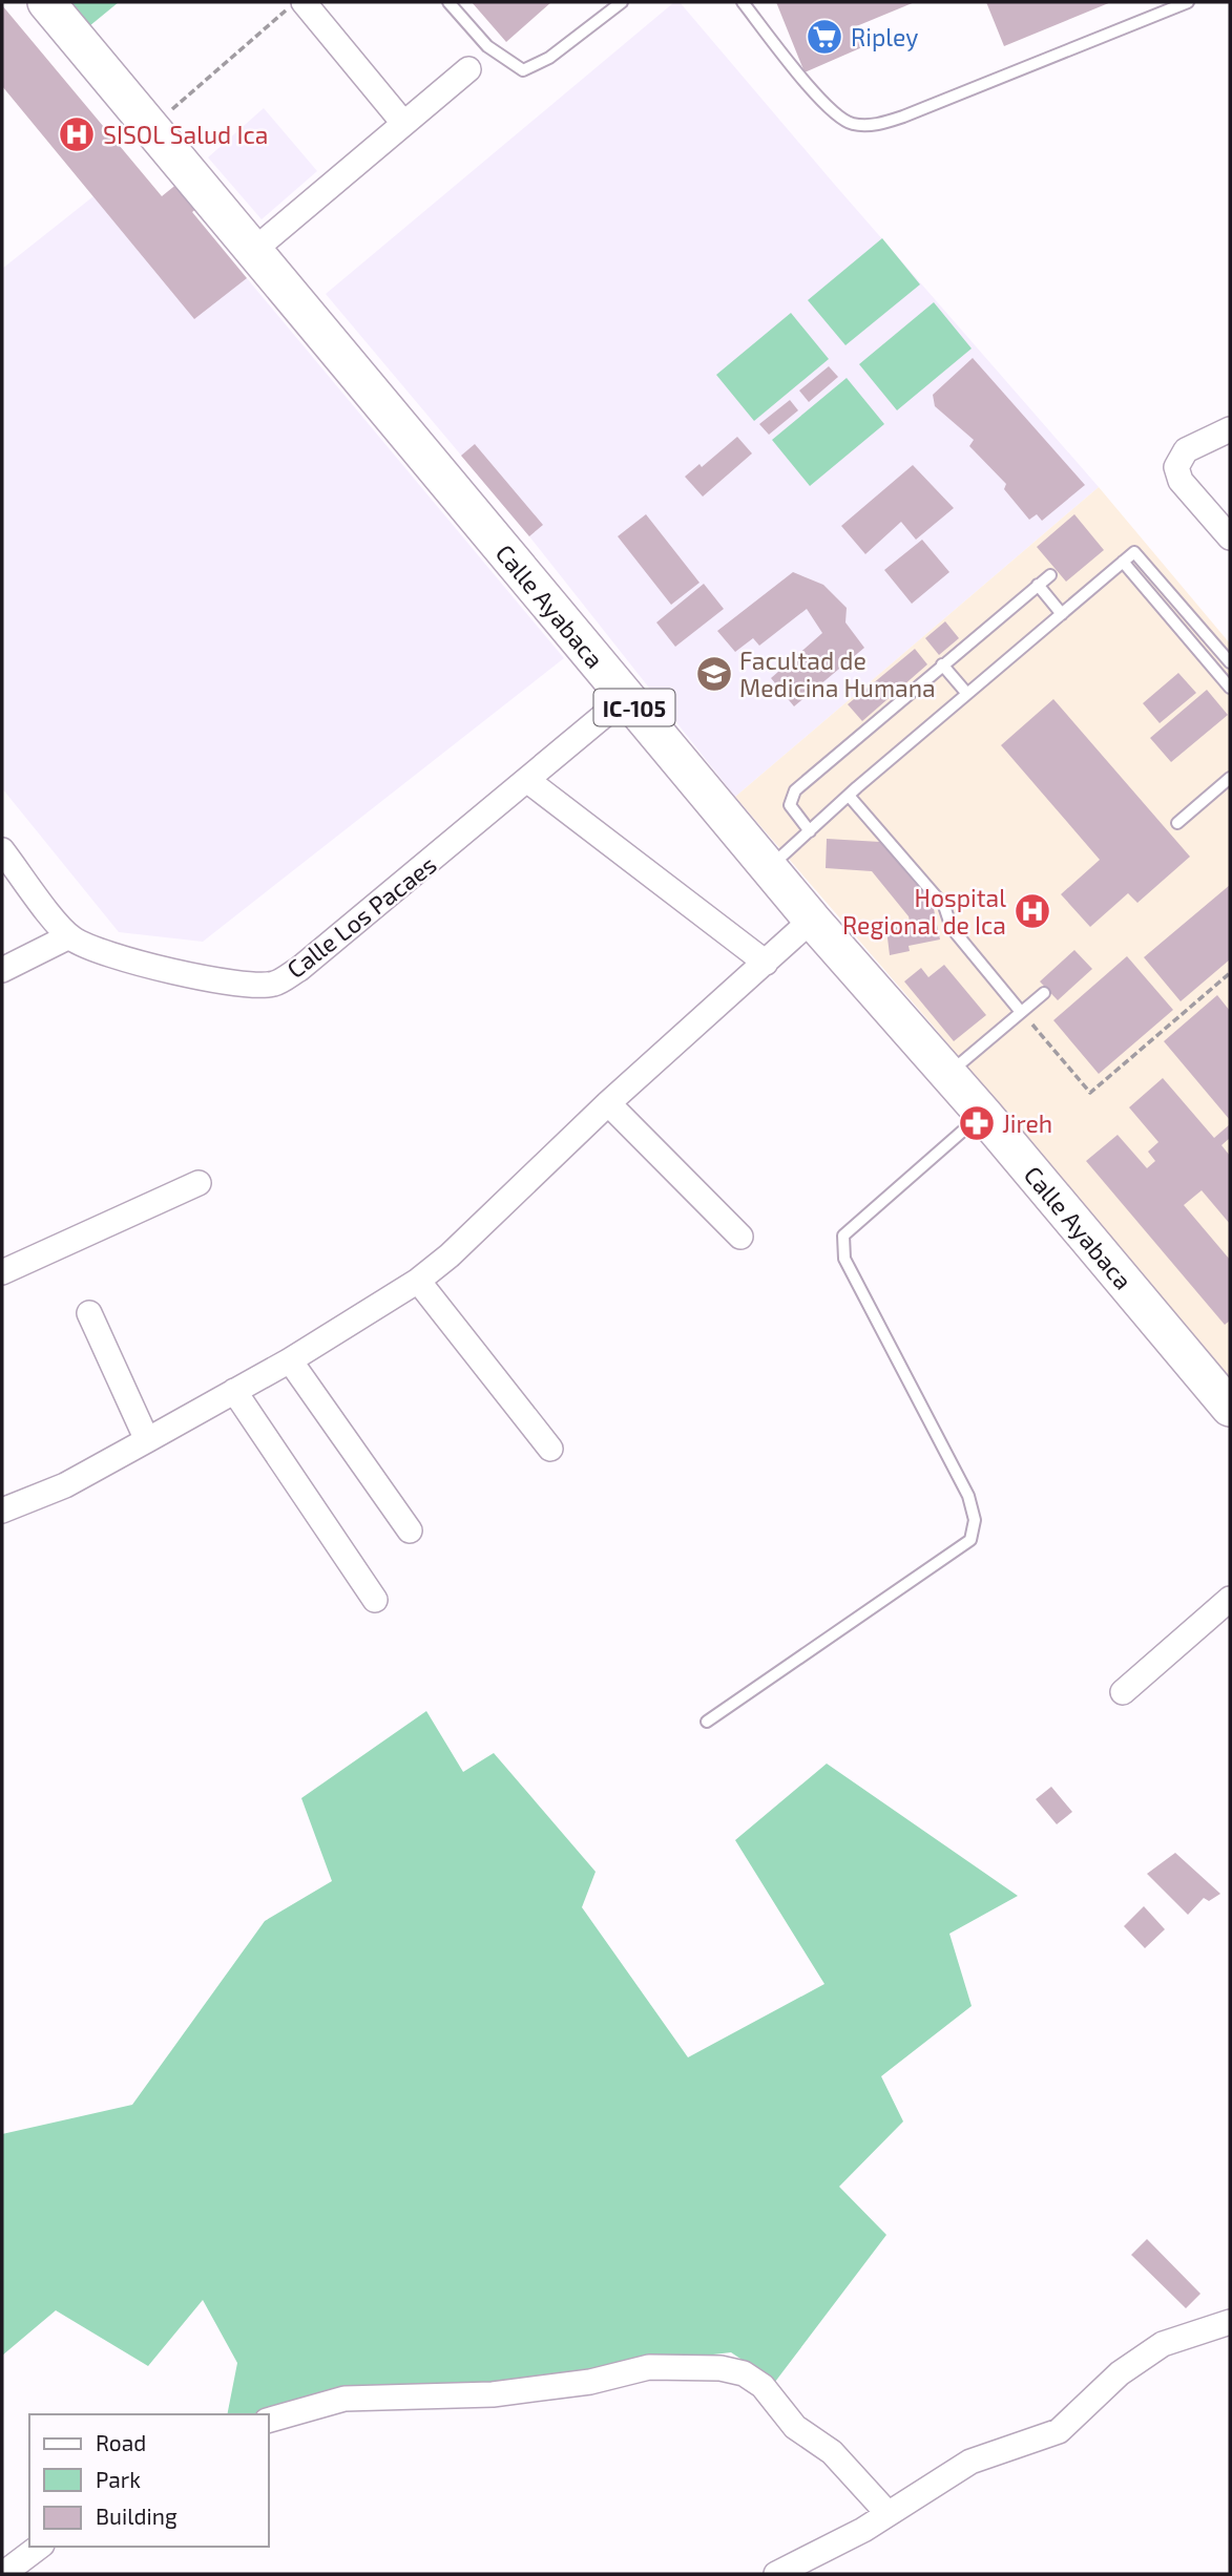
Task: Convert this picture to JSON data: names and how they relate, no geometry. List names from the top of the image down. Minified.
{"streets":{"main road":["Calle Ayabaca","IC-105"],"street":["Calle Los Pacaes"]},"crossings":[["Calle Ayabaca","Calle Los Pacaes"]],"places":{"supermarket":["Ripley"],"hospital":["SISOL Salud Ica","Hospital Regional de Ica"],"school or university":["Facultad de Medicina Humana"],"pharmacy":["Jireh"]},"legend":["Road","Park","Building"]}
